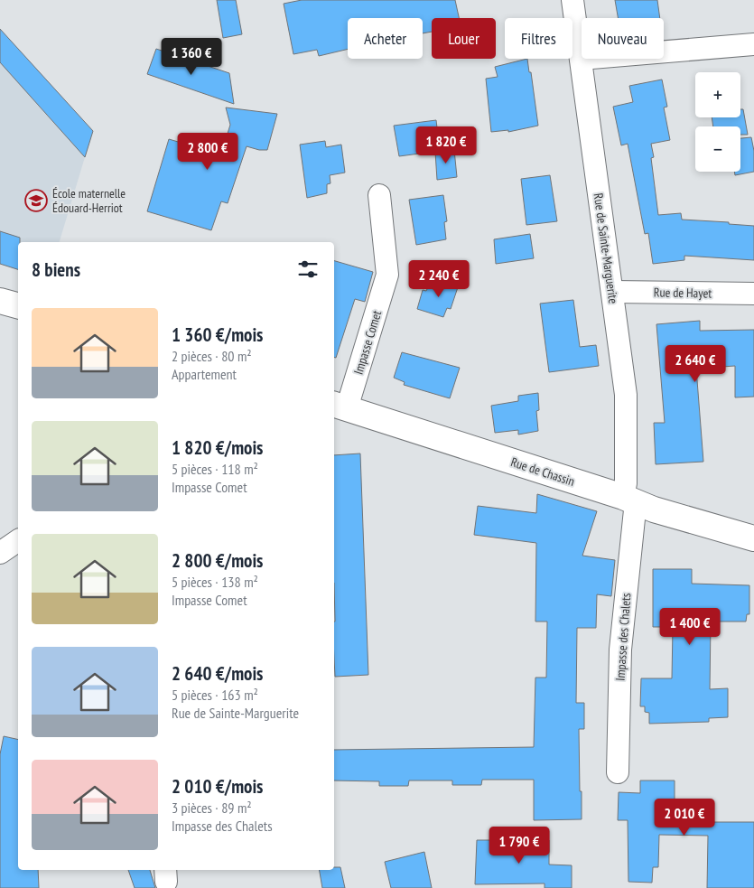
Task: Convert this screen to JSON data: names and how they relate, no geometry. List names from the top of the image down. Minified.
{"streets":{"street":["Rue de Sainte-Marguerite","Rue de Hayet","Impasse Comet","Rue de Chassin","Impasse des Chalets"]},"crossings":[["Rue de Sainte-Marguerite","Rue de Hayet"],["Rue de Sainte-Marguerite","Rue de Chassin"],["Rue de Sainte-Marguerite","Impasse des Chalets"],["Impasse Comet","Rue de Chassin"],["Rue de Chassin","Impasse des Chalets"]],"places":{"school or university":["École maternelle Édouard-Herriot"]},"page":{"chip":["Acheter","Louer","Filtres","Nouveau"],"price":["1 360 €","1 820 €","2 800 €","2 240 €","2 640 €","1 400 €","2 010 €","1 790 €"],"map_buttons":["+","−"],"heading":"8 biens","list":[{"name":"1 360 €/mois","note":"2 pièces · 80 m² · Appartement"},{"name":"1 820 €/mois","note":"5 pièces · 118 m² · Impasse Comet"},{"name":"2 800 €/mois","note":"5 pièces · 138 m² · Impasse Comet"},{"name":"2 640 €/mois","note":"5 pièces · 163 m² · Rue de Sainte-Marguerite"},{"name":"2 010 €/mois","note":"3 pièces · 89 m² · Impasse des Chalets"}]}}
